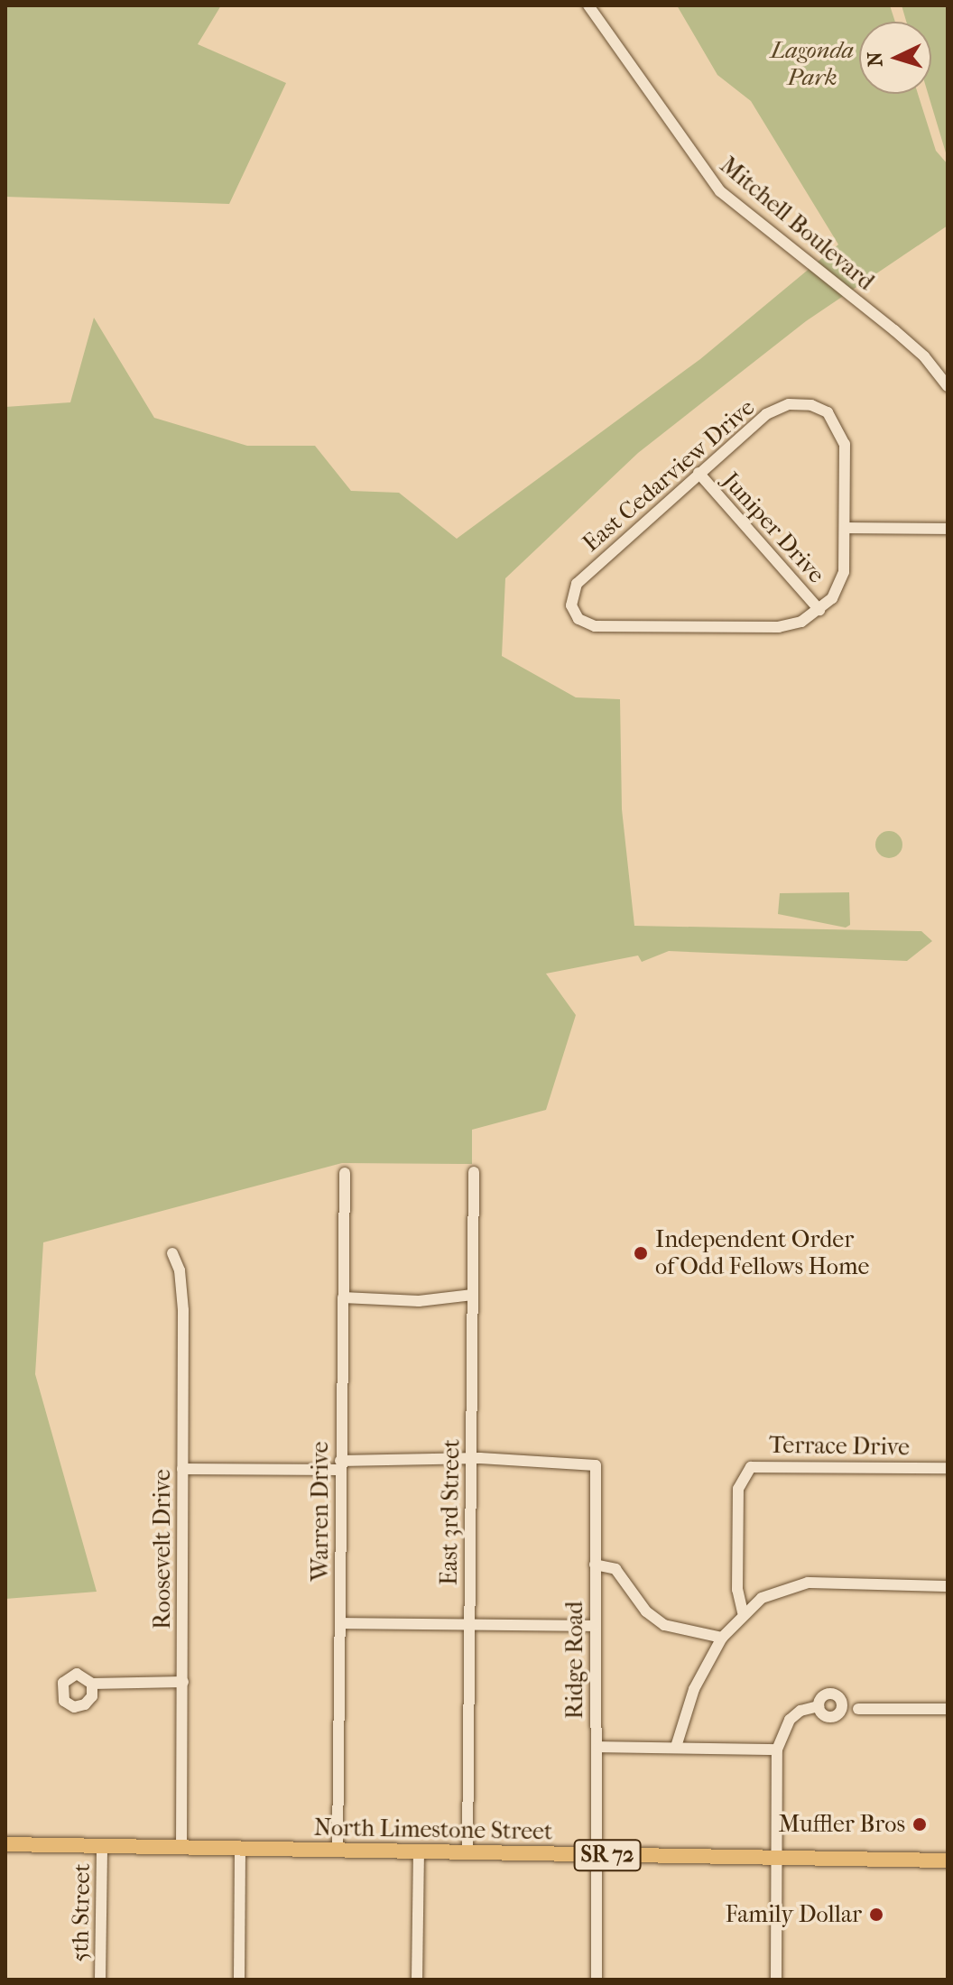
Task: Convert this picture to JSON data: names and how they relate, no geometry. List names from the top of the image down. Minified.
{"streets":{"main road":["North Limestone Street","SR 72"],"street":["Mitchell Boulevard","East Cedarview Drive","Juniper Drive","Terrace Drive","Warren Drive","East 3rd Street","Roosevelt Drive","Ridge Road","5th Street"]},"crossings":[["East Cedarview Drive","Juniper Drive"],["Warren Drive","North Limestone Street"],["East 3rd Street","Ridge Road"],["East 3rd Street","North Limestone Street"],["Roosevelt Drive","North Limestone Street"],["Ridge Road","North Limestone Street"],["North Limestone Street","5th Street"]],"parks":["Lagonda Park"],"places":["Independent Order of Odd Fellows Home","Muffler Bros","Family Dollar"],"north":"left"}
